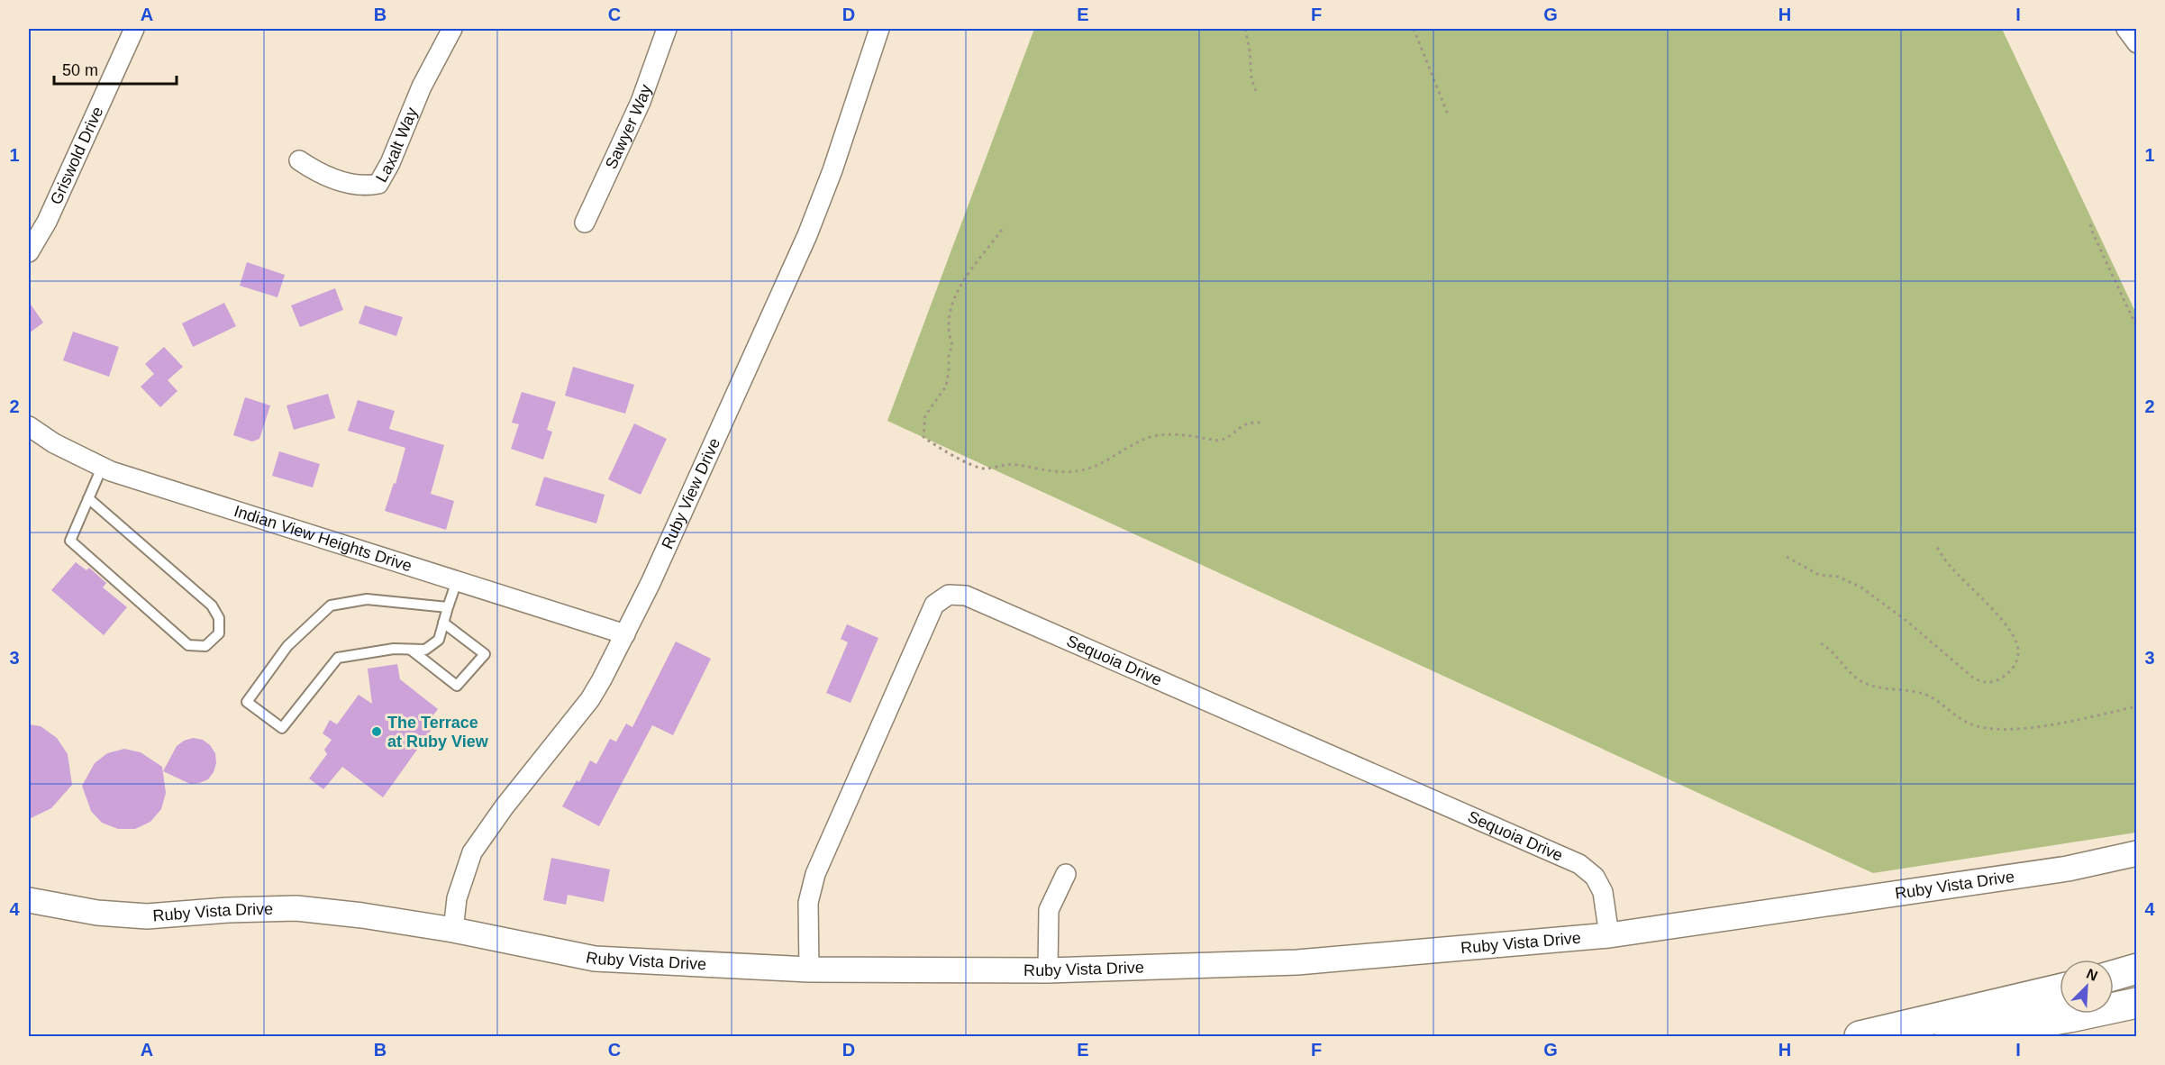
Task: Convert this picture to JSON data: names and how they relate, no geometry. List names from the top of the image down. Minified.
{"streets":{"street":["Sawyer Way","Laxalt Way","Griswold Drive","Ruby View Drive","Indian View Heights Drive","Sequoia Drive","Ruby Vista Drive"]},"crossings":[["Ruby View Drive","Indian View Heights Drive"],["Ruby View Drive","Ruby Vista Drive"],["Sequoia Drive","Ruby Vista Drive"]],"places":["The Terrace at Ruby View"],"scale_bar":"50 m","north":"top right","grid":{"columns":["A","B","C","D","E","F","G","H","I"],"rows":["1","2","3","4"]}}
